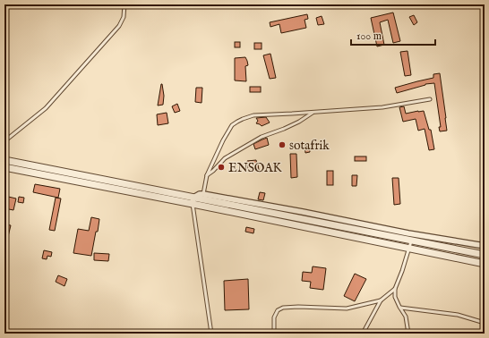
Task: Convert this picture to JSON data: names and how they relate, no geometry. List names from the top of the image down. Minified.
{"places":["sotafrik","ENSOAK"],"scale_bar":"100 m"}
